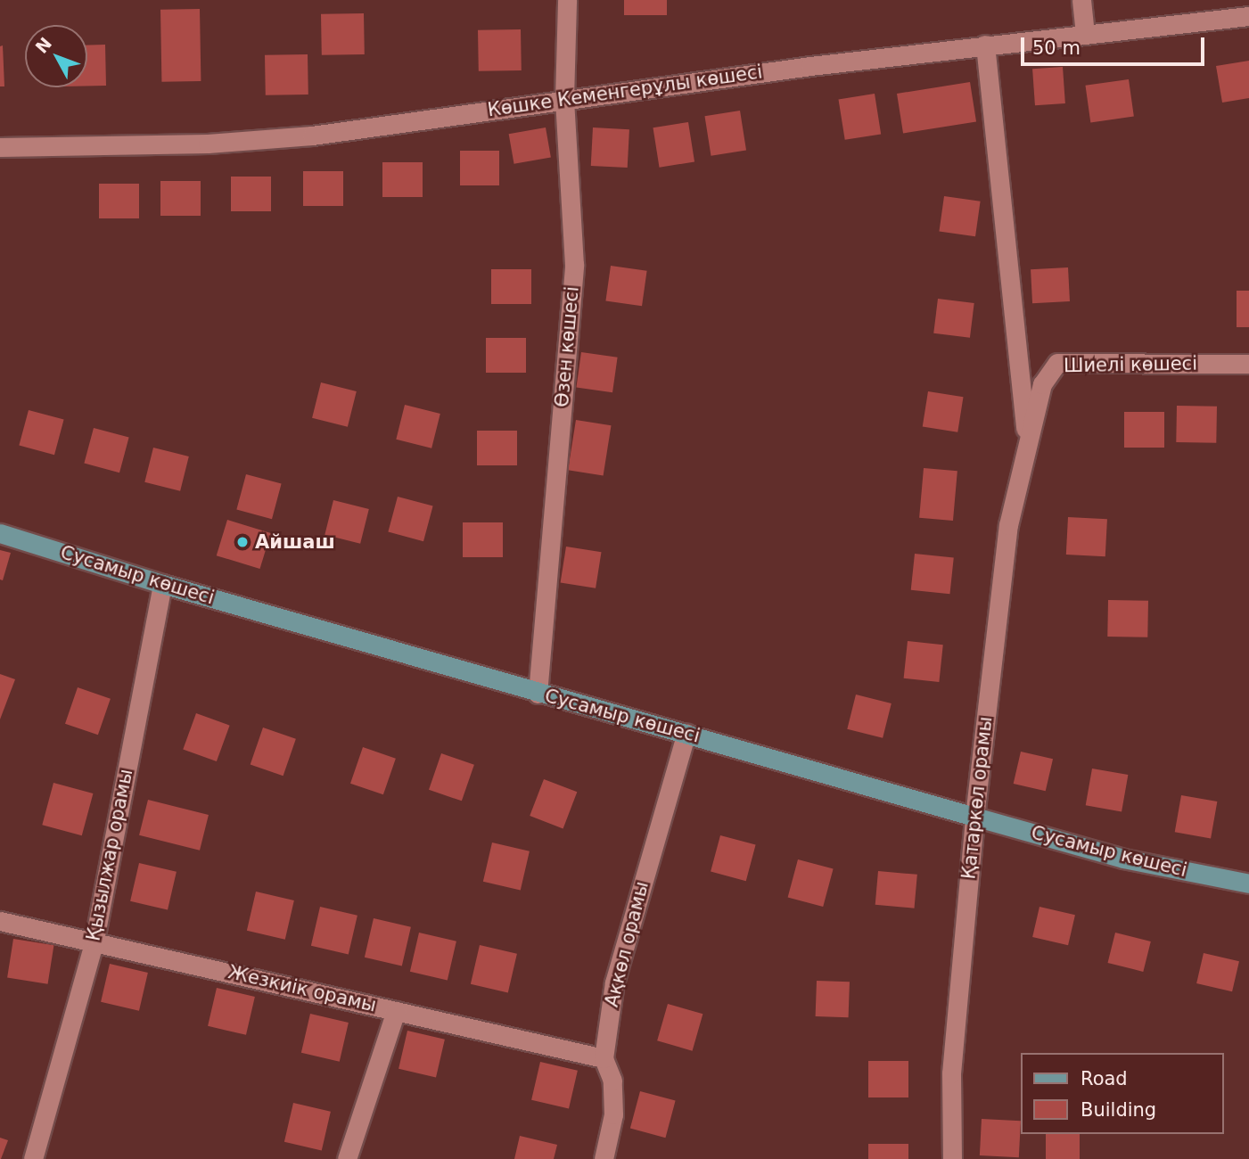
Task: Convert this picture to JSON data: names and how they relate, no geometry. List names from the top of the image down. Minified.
{"streets":{"main road":["Сусамыр көшесі"],"street":["Көшке Кеменгерұлы көшесі","Өзен көшесі","Шиелі көшесі","Қатаркөл орамы","Қызылжар орамы","Ақкөл орамы","Жезкиік орамы"]},"crossings":[["Көшке Кеменгерұлы көшесі","Өзен көшесі"],["Өзен көшесі","Сусамыр көшесі"],["Шиелі көшесі","Қатаркөл орамы"],["Сусамыр көшесі","Қатаркөл орамы"],["Сусамыр көшесі","Қызылжар орамы"],["Сусамыр көшесі","Ақкөл орамы"],["Қызылжар орамы","Жезкиік орамы"],["Ақкөл орамы","Жезкиік орамы"]],"places":["Айшаш"],"legend":["Road","Building"],"scale_bar":"50 m","north":"top left"}
